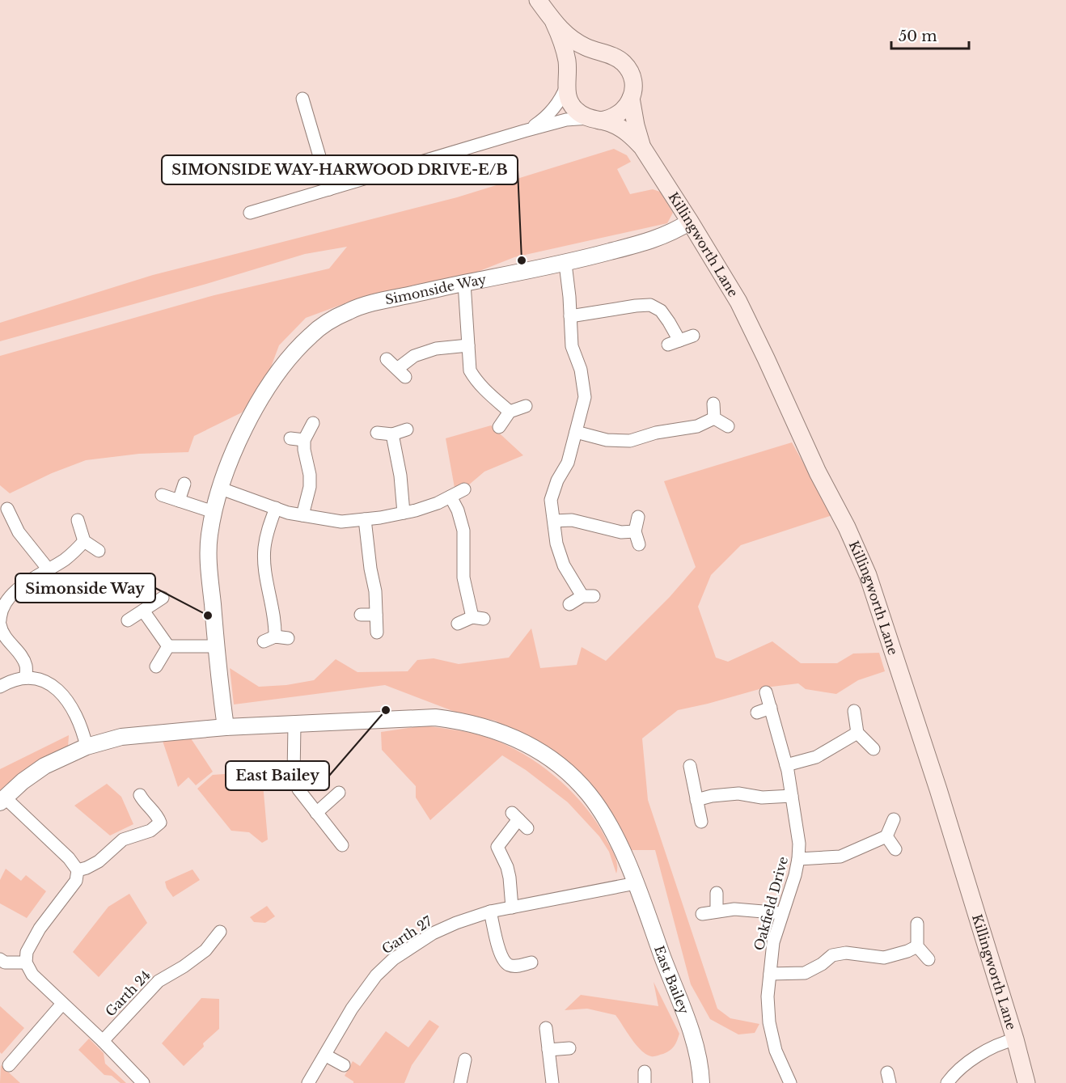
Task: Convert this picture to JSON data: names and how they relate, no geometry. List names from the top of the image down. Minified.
{"streets":{"main road":["Killingworth Lane"],"street":["Simonside Way","Oakfield Drive","Garth 27","East Bailey","Garth 24"]},"crossings":[["Killingworth Lane","Simonside Way"],["Simonside Way","East Bailey"],["Garth 27","East Bailey"]],"places":["SIMONSIDE WAY-HARWOOD DRIVE-E/B","Simonside Way","East Bailey"],"scale_bar":"50 m"}
